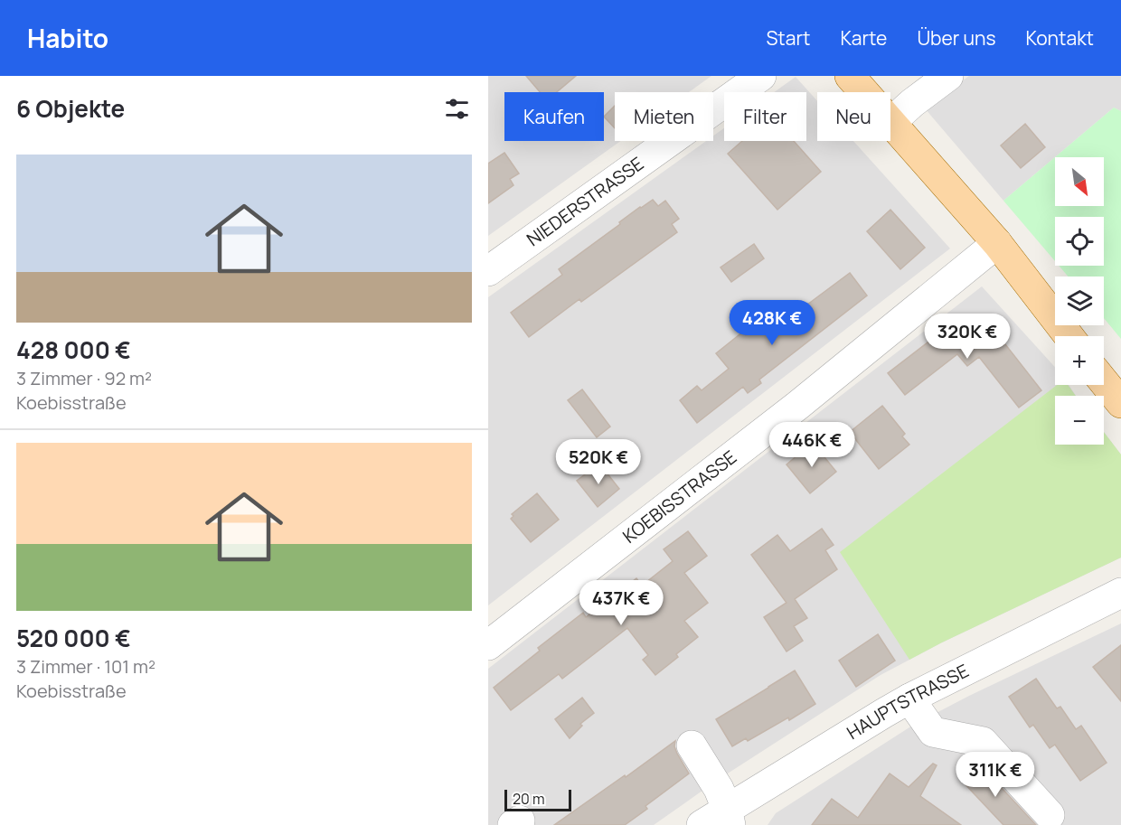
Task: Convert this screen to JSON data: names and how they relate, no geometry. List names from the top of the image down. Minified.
{"streets":{"street":["NIEDERSTRASSE","KOEBISSTRASSE","HAUPTSTRASSE"]},"scale_bar":"20 m","north":"bottom right","page":{"header":"Habito","nav":["Start","Karte","Über uns","Kontakt"],"heading":"6 Objekte","chip":["Kaufen","Mieten","Filter","Neu"],"list":[{"name":"428 000 €","note":"3 Zimmer · 92 m² · Koebisstraße"},{"name":"520 000 €","note":"3 Zimmer · 101 m² · Koebisstraße"}],"map_buttons":["+","−"],"price":["428K €","320K €","446K €","520K €","437K €","311K €"],"scale":"20 m"}}
